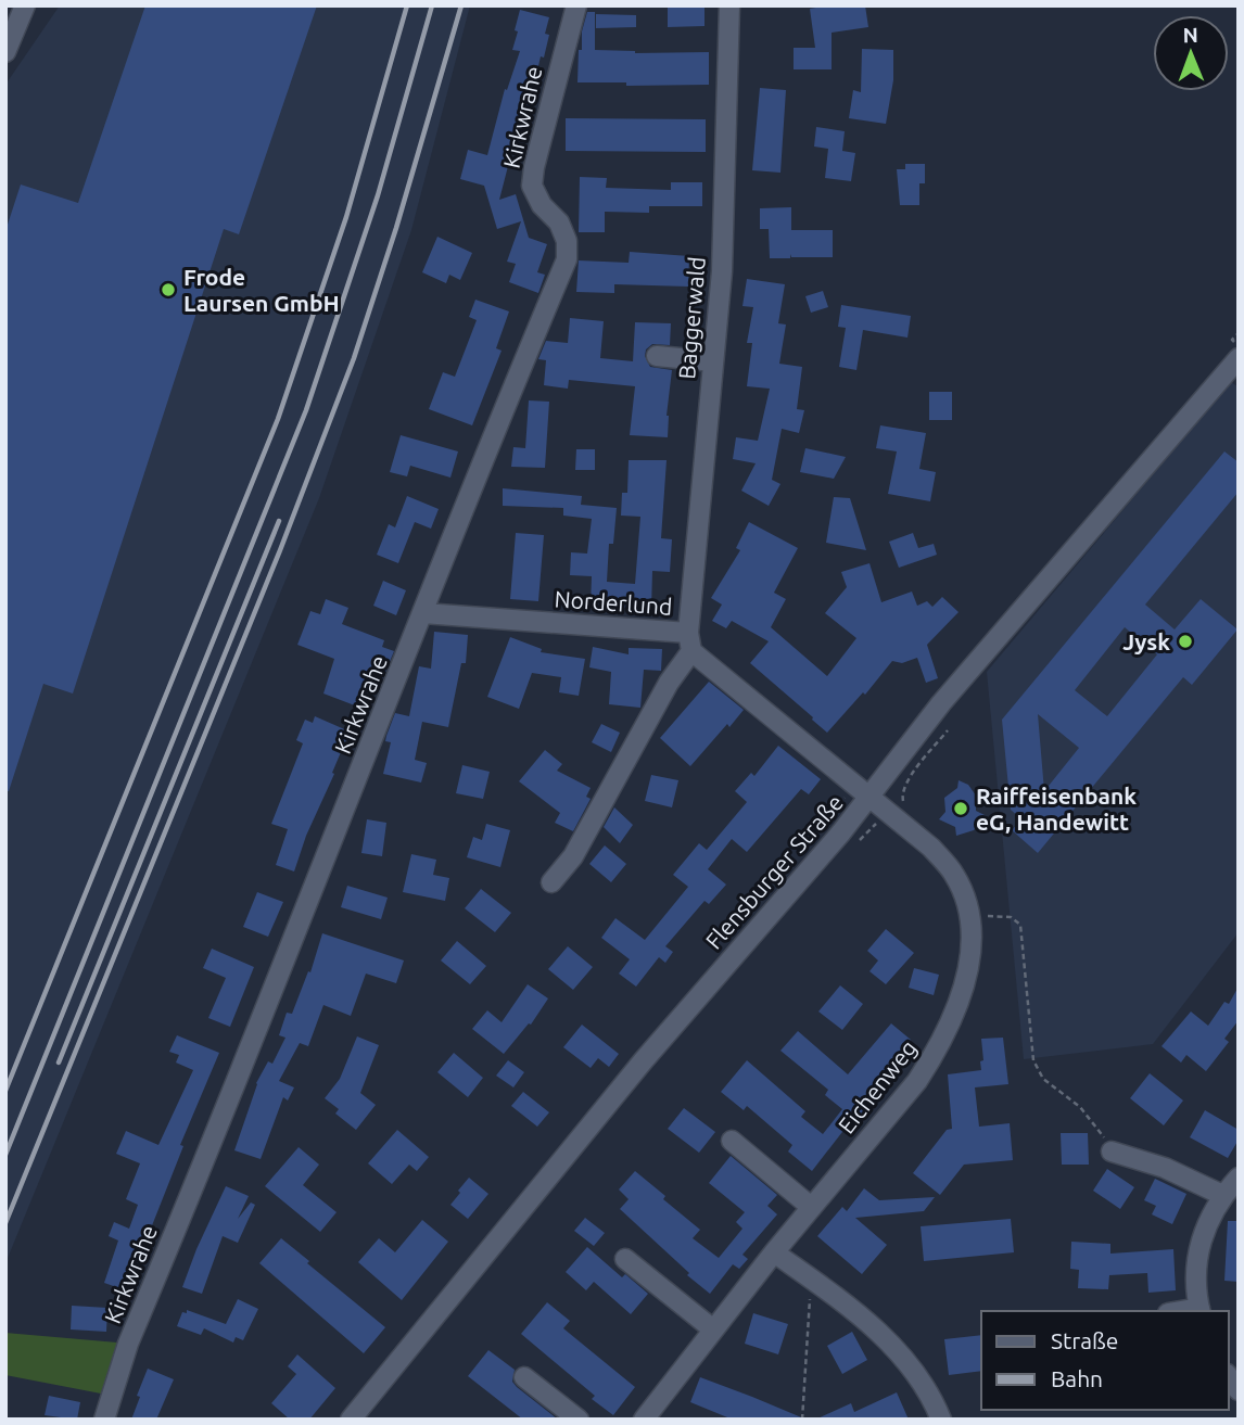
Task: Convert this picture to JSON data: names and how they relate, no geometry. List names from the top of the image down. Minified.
{"streets":{"street":["Kirkwrahe","Baggerwald","Norderlund","Flensburger Straße","Eichenweg"]},"crossings":[["Kirkwrahe","Norderlund"],["Baggerwald","Norderlund"],["Flensburger Straße","Eichenweg"]],"places":["Frode Laursen GmbH","Jysk","Raiffeisenbank eG, Handewitt"],"legend":["Straße","Bahn"],"north":"top"}
